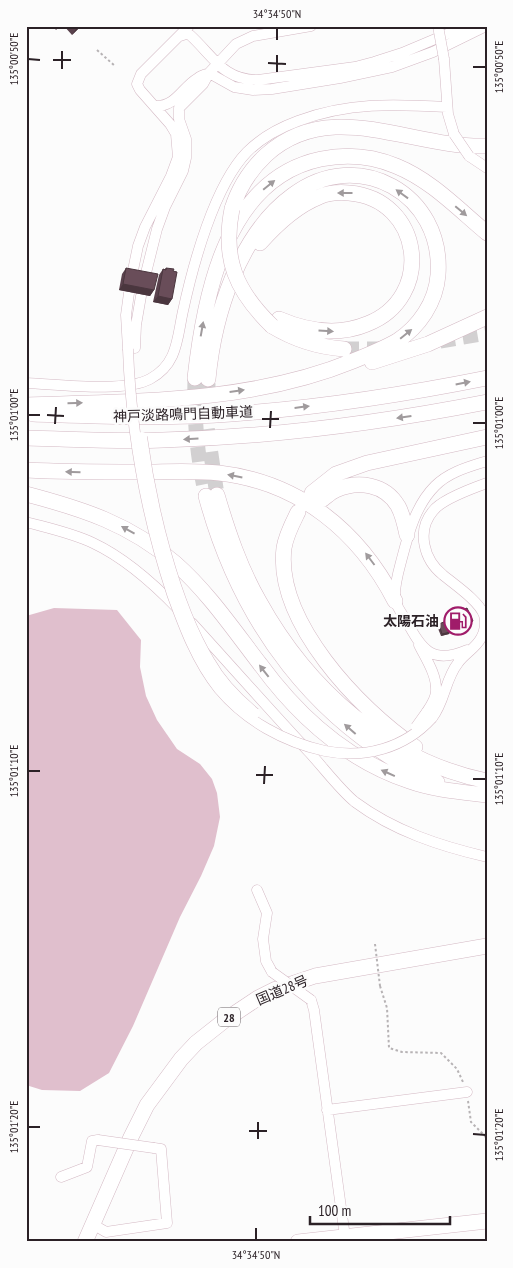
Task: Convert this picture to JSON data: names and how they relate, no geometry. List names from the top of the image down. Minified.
{"streets":{"highway":["神戸淡路鳴門自動車道","国道28号","28"]},"places":{"fuel station":["太陽石油"]},"scale_bar":"100 m","coordinates":["34°34'50\"N","135°00'50\"E","135°01'00\"E","135°01'10\"E","135°01'20\"E"]}
